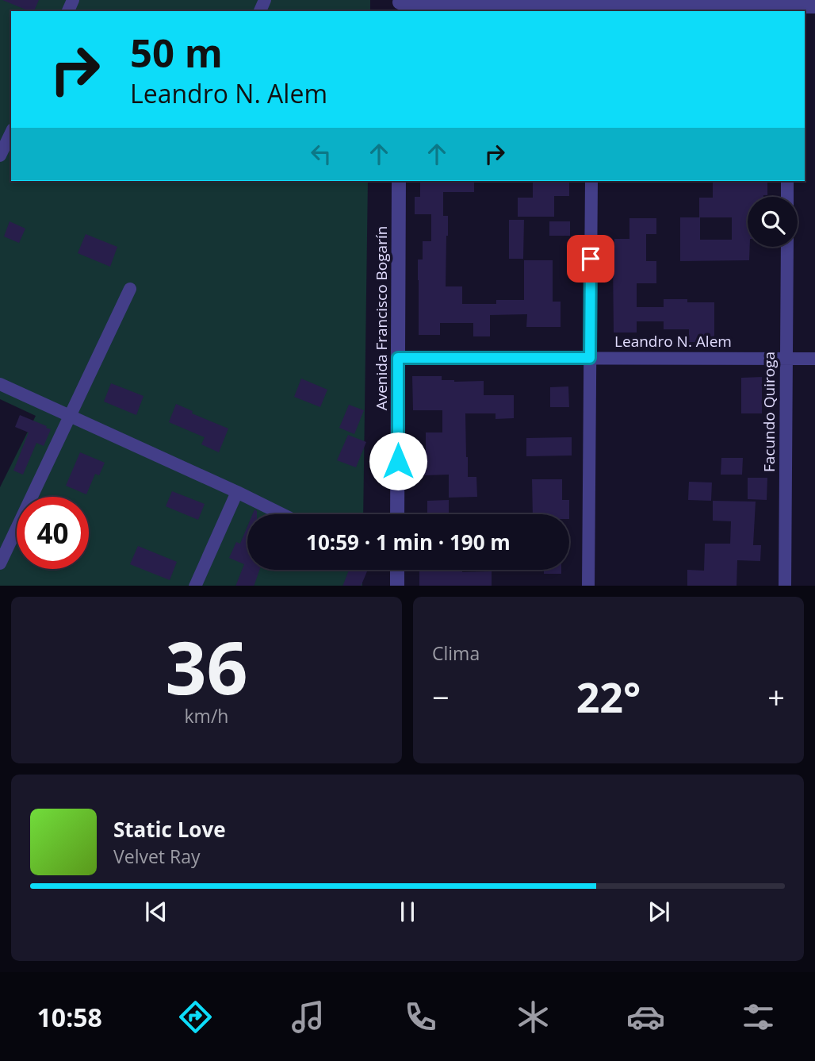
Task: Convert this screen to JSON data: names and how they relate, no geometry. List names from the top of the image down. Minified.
{"streets":{"street":["Avenida Francisco Bogarín","Leandro N. Alem","Facundo Quiroga"]},"crossings":[["Avenida Francisco Bogarín","Leandro N. Alem"],["Leandro N. Alem","Facundo Quiroga"]],"page":{"turn":["50 m","Leandro N. Alem"],"limit":"40","trip":"10:59 · 1 min · 190 m","tile":[["36","km/h"],"Clima"],"heat":["−","22°","+"],"song":["Static Love","Velvet Ray"],"tabs":"10:58"}}
